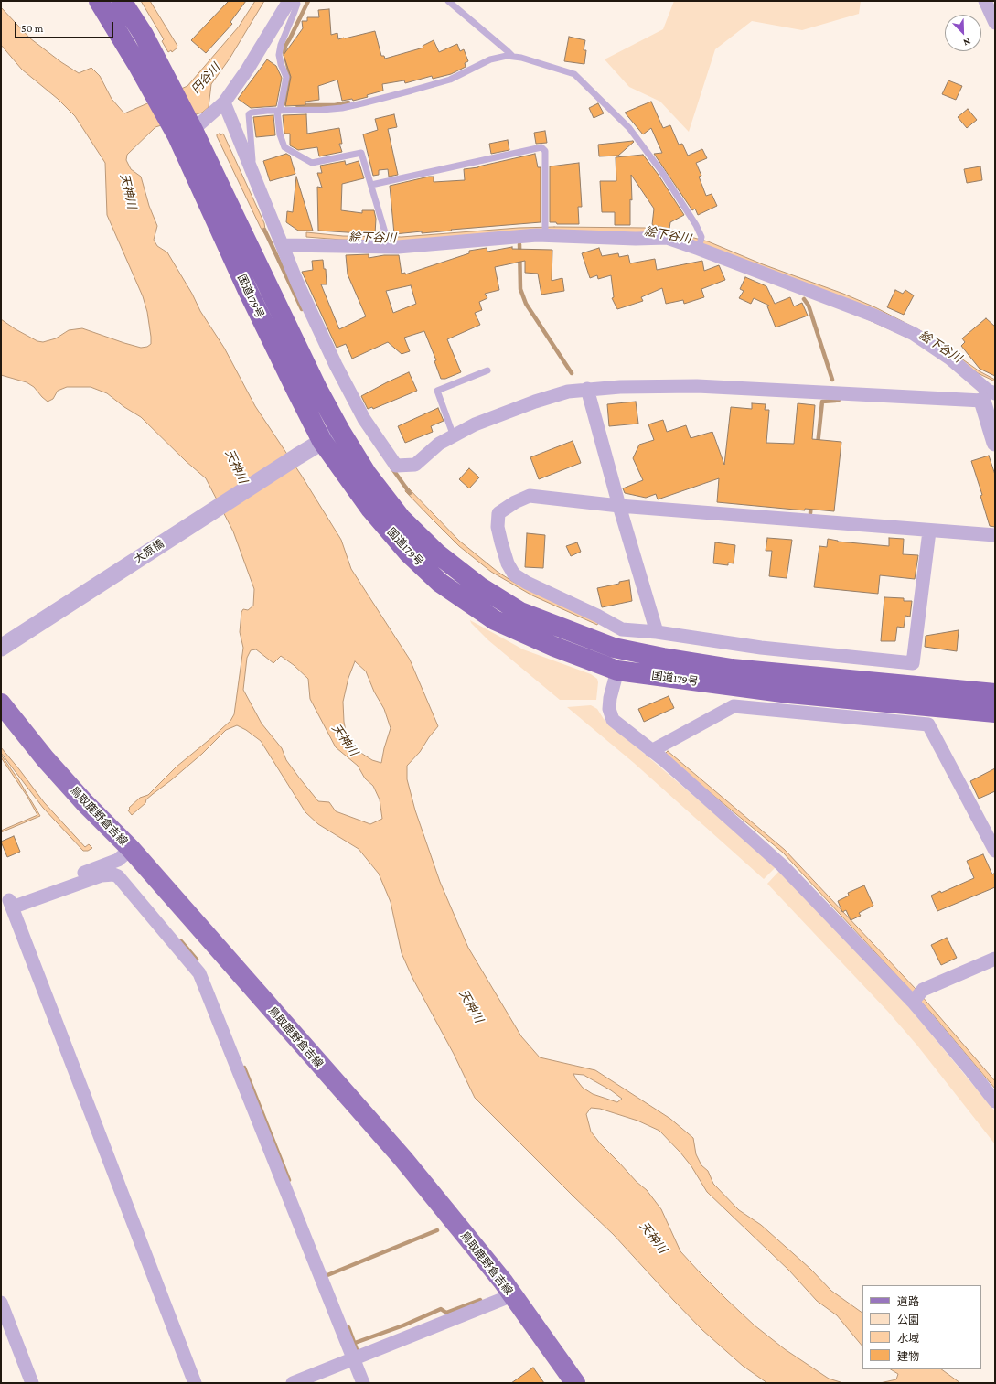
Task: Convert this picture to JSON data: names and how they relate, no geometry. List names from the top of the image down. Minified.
{"streets":{"highway":["国道179号"],"main road":["鳥取鹿野倉吉線"],"street":["大原橋"]},"crossings":[["国道179号","大原橋"]],"water":["円谷川","天神川","絵下谷川"],"legend":["道路","公園","水域","建物"],"scale_bar":"50 m","north":"bottom right"}
